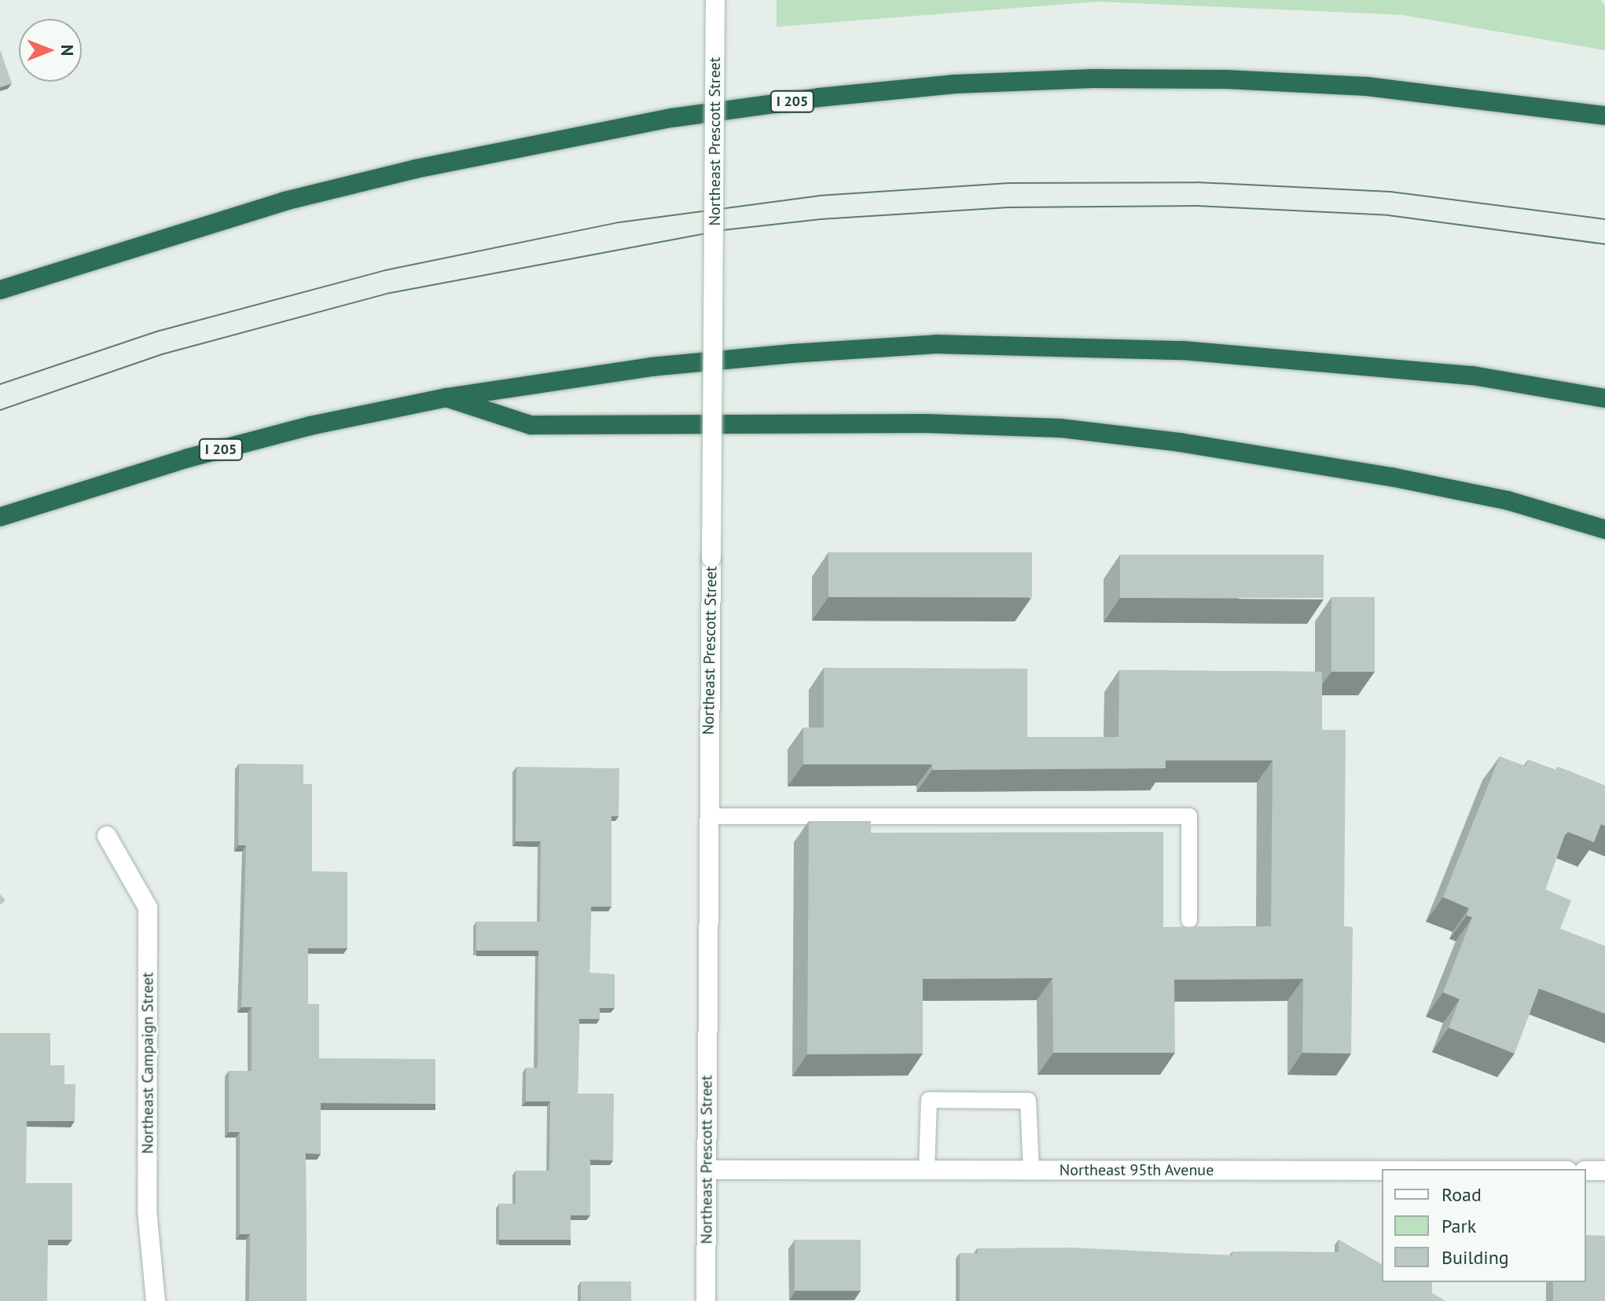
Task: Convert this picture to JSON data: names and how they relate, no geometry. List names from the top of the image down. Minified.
{"streets":{"highway":["I 205"],"street":["Northeast Prescott Street","Northeast Campaign Street","Northeast 95th Avenue"]},"crossings":[["Northeast Prescott Street","Northeast 95th Avenue"]],"legend":["Road","Park","Building"],"north":"right"}
